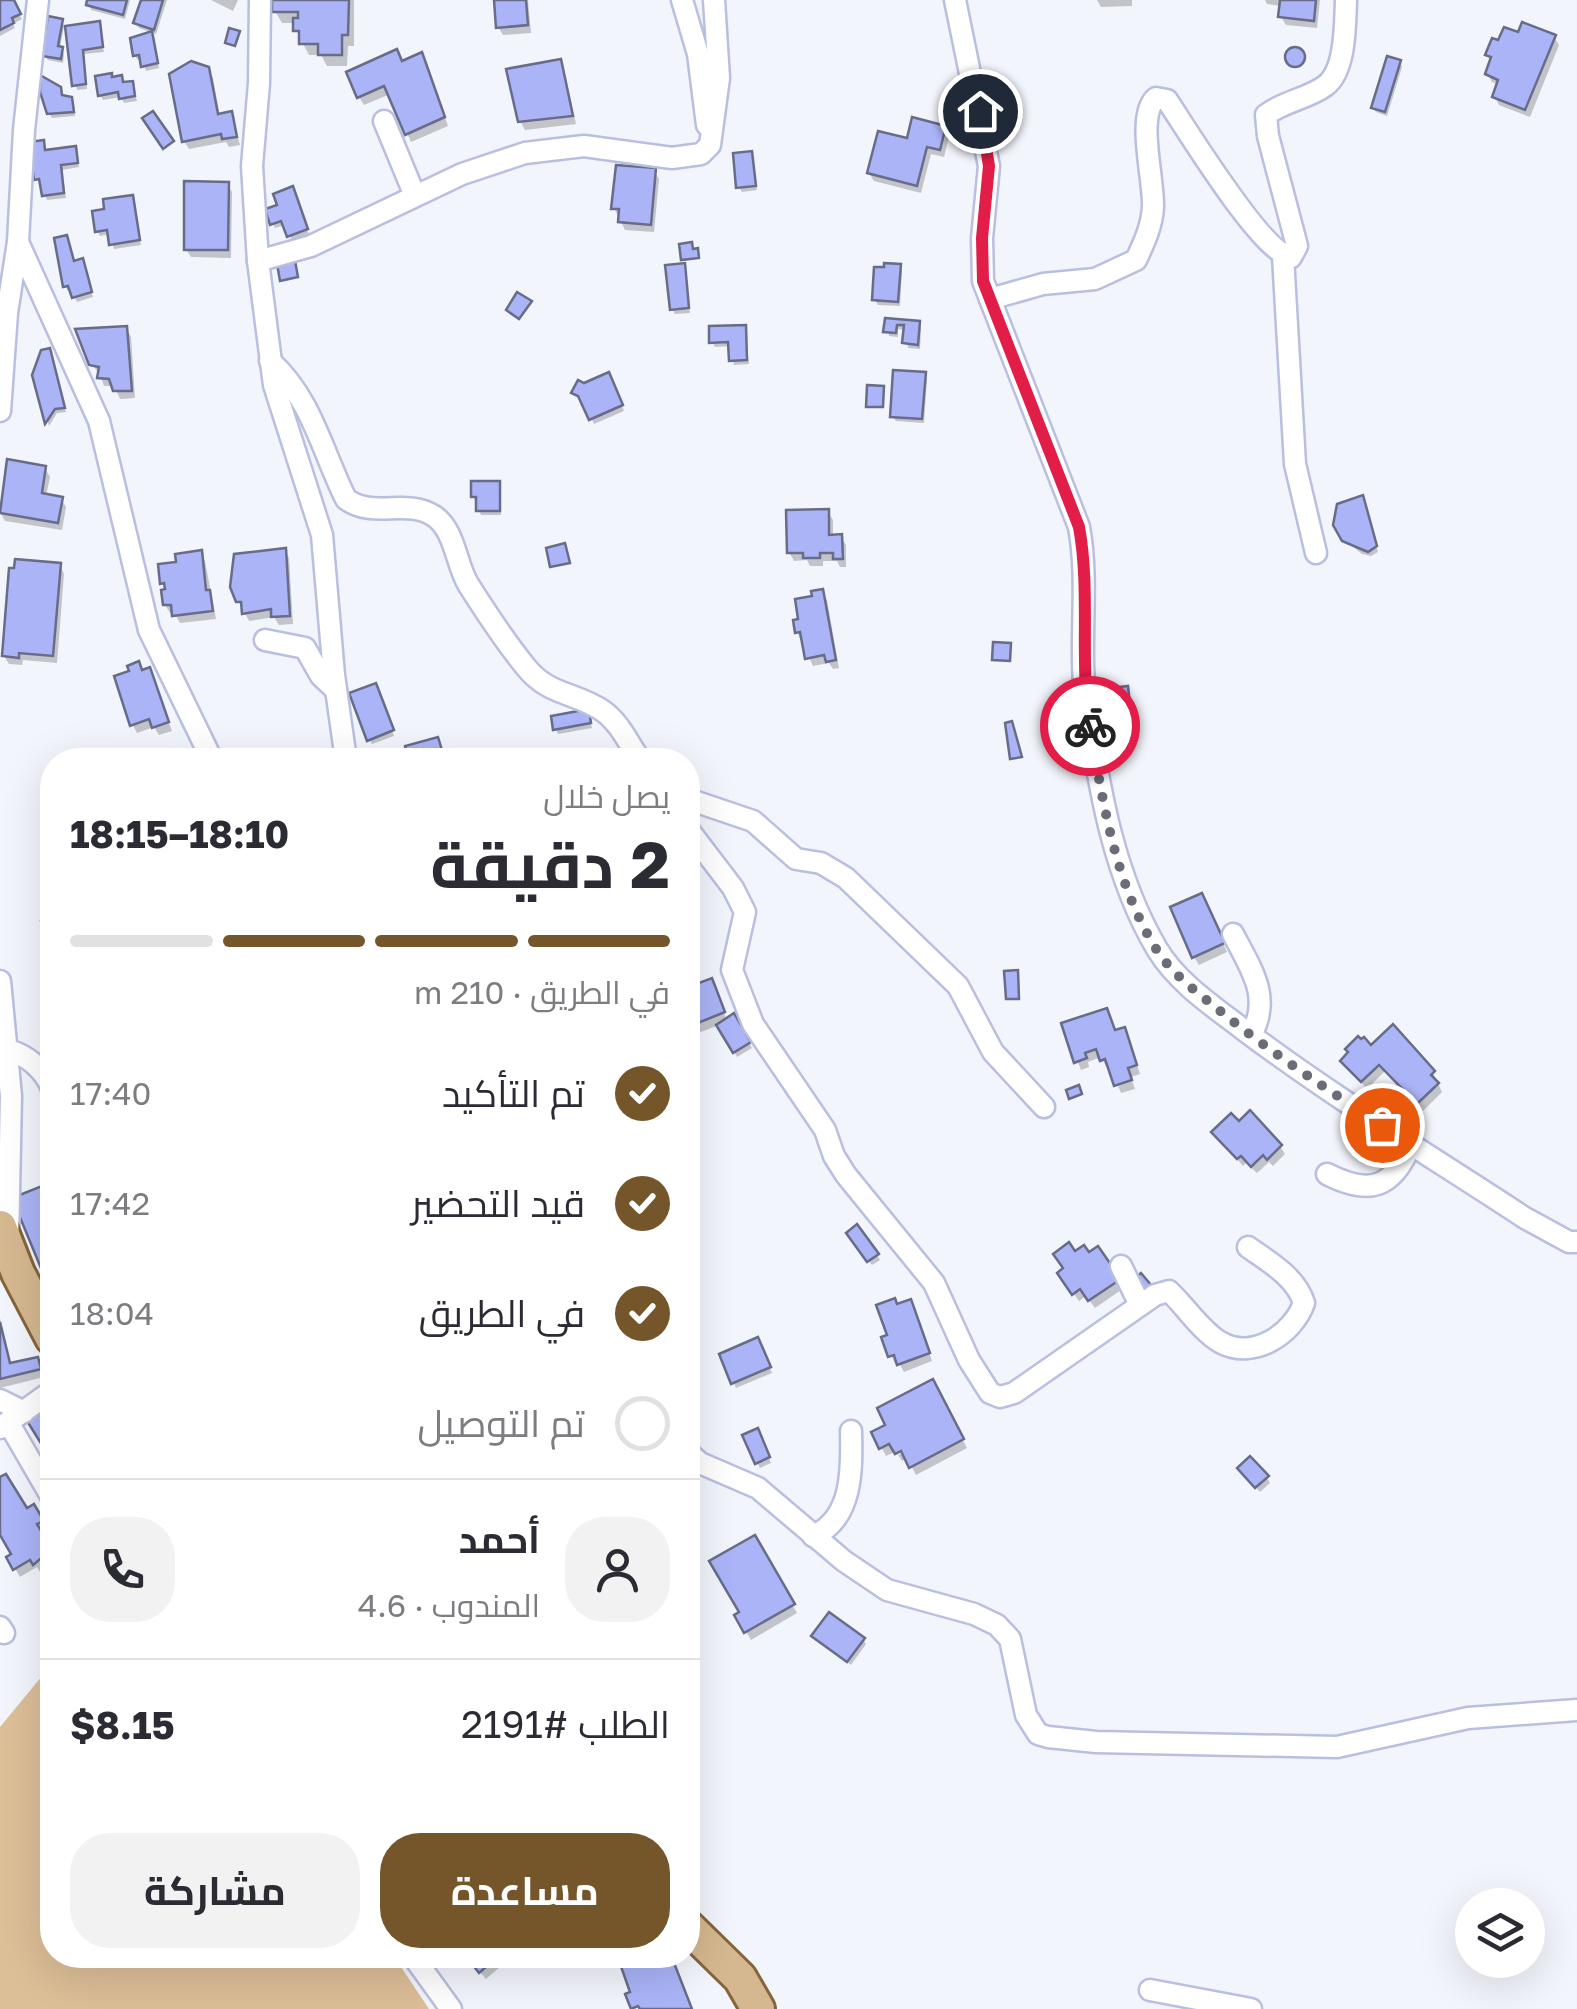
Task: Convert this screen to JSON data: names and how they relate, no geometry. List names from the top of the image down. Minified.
{"page":{"heading":["2 دقيقة","يصل خلال","18:10–18:15"],"panel":["أحمد","المندوب · 4.6","الطلب #2191","$8.15"],"bar":"في الطريق · 210 m","list":[["تم التأكيد","17:40"],["قيد التحضير","17:42"],["في الطريق","18:04"],"تم التوصيل"],"buttons":["مساعدة","مشاركة"]}}
